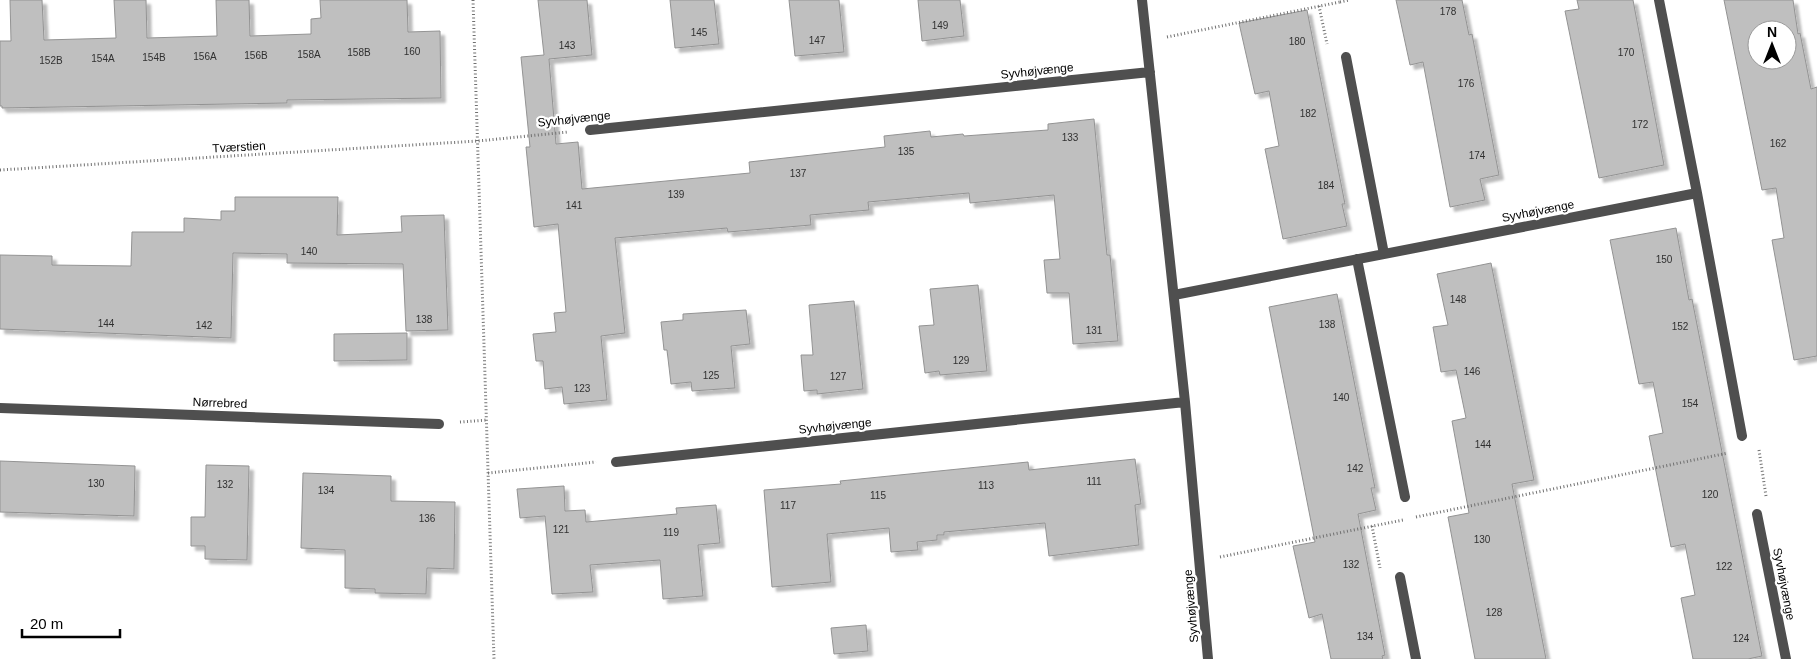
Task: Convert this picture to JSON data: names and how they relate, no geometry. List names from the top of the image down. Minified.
{"streets":{"street":["Syvhøjvænge","Nørrebred"],"path":["Tværstien"]},"crossings":[["Syvhøjvænge","Tværstien"]],"house_numbers":["178","149","145","147","180","143","160","158B","170","158A","156B","156A","154B","154A","152B","176","182","172","133","162","135","174","137","184","139","141","140","150","148","138","144","138","142","152","131","129","146","125","127","123","140","154","144","142","111","130","132","113","134","120","115","117","136","121","119","130","132","122","128","134","124"],"scale_bar":"20 m","north":"top"}
